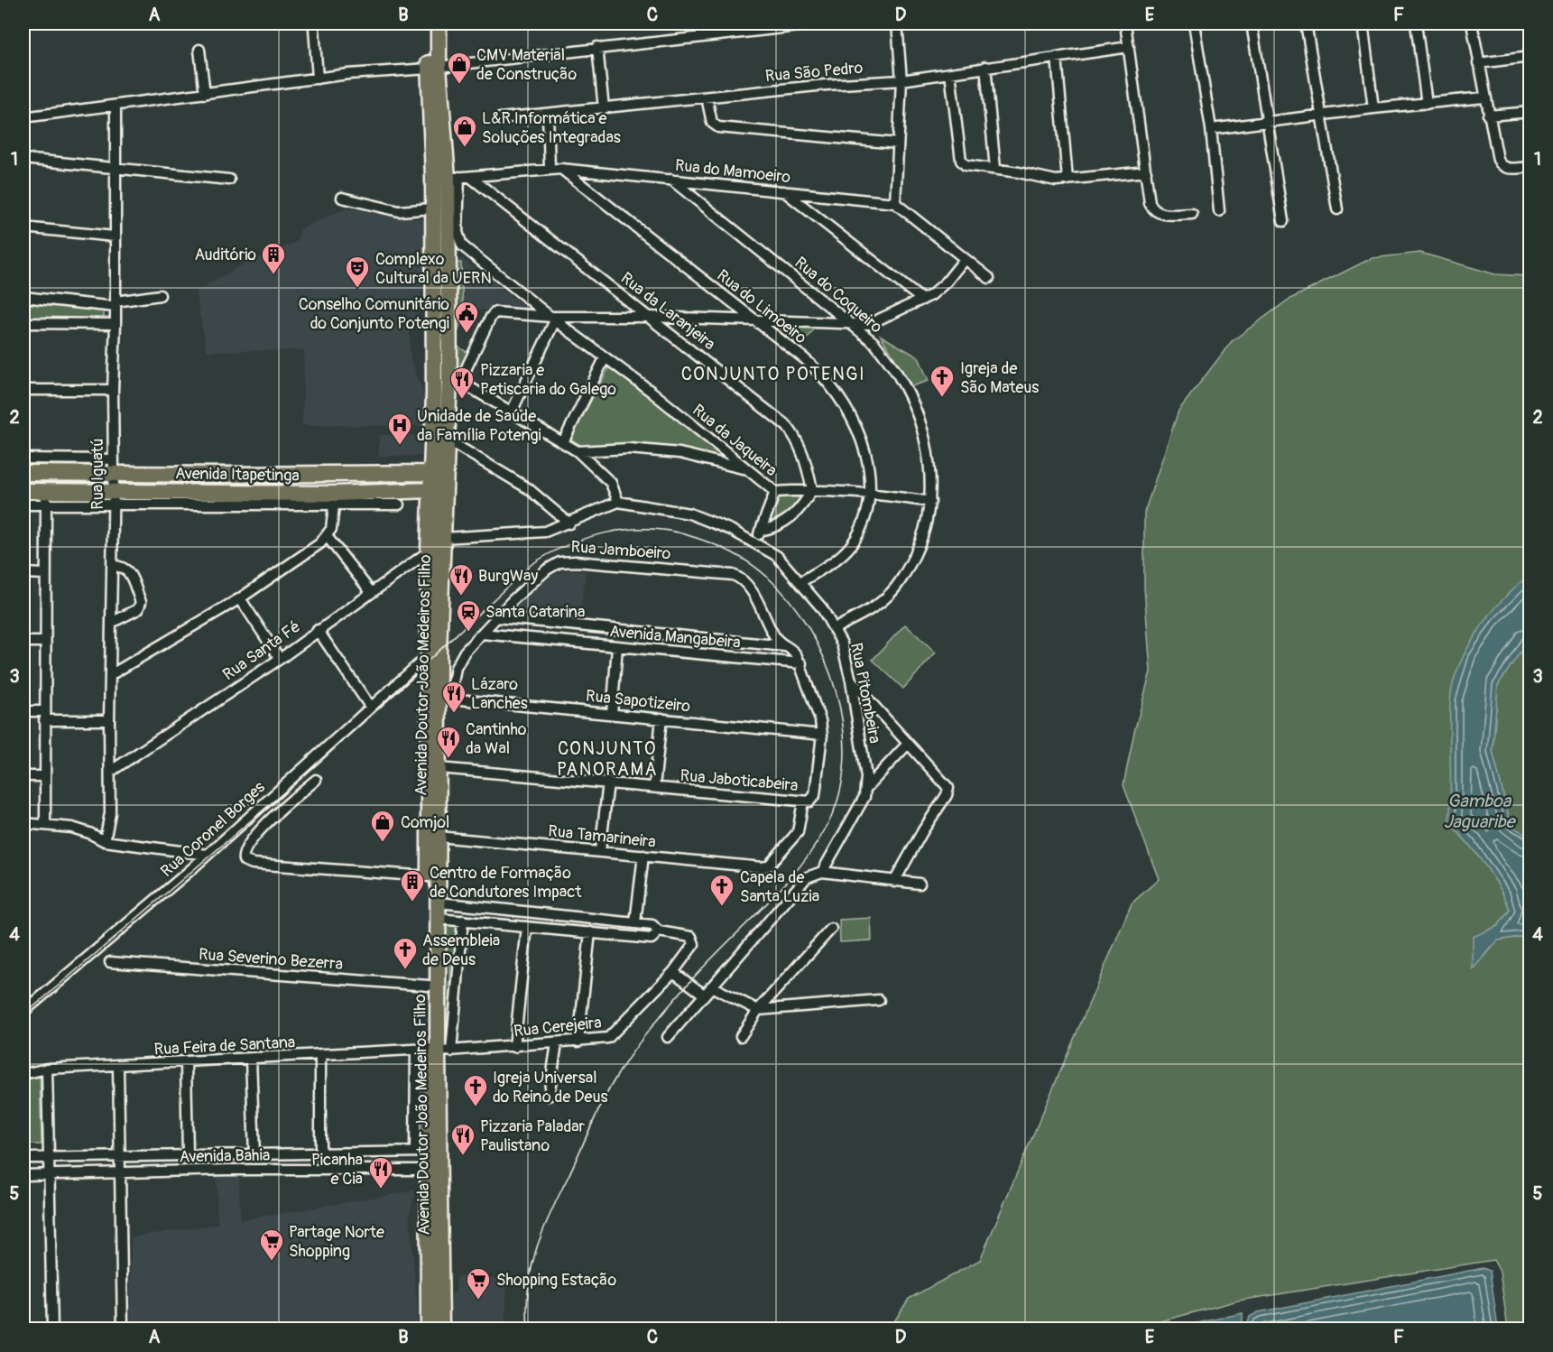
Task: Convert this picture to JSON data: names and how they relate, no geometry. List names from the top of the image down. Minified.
{"streets":{"main road":["Avenida Itapetinga","Avenida Doutor João Medeiros Filho"],"street":["Rua São Pedro","Rua do Mamoeiro","Rua do Coqueiro","Rua do Limoeiro","Rua da Laranjeira","Rua da Jaqueira","Rua Iguatú","Rua Jamboeiro","Avenida Mangabeira","Rua Santa Fé","Rua Pitombeira","Rua Sapotizeiro","Rua Jaboticabeira","Rua Coronel Borges","Rua Tamarineira","Rua Severino Bezerra","Rua Cerejeira","Rua Feira de Santana","Avenida Bahia"]},"crossings":[["Rua do Mamoeiro","Rua do Coqueiro"],["Rua do Mamoeiro","Rua do Limoeiro"],["Rua do Mamoeiro","Rua da Laranjeira"],["Rua do Mamoeiro","Rua da Jaqueira"],["Rua do Mamoeiro","Avenida Doutor João Medeiros Filho"],["Rua do Coqueiro","Rua da Jaqueira"],["Rua do Coqueiro","Rua Pitombeira"],["Rua do Limoeiro","Rua da Jaqueira"],["Rua do Limoeiro","Rua Pitombeira"],["Rua da Laranjeira","Rua da Jaqueira"],["Rua da Jaqueira","Avenida Doutor João Medeiros Filho"],["Rua Iguatú","Avenida Itapetinga"],["Rua Iguatú","Rua Santa Fé"],["Avenida Itapetinga","Avenida Doutor João Medeiros Filho"],["Rua Jamboeiro","Avenida Mangabeira"],["Rua Jamboeiro","Avenida Doutor João Medeiros Filho"],["Rua Jamboeiro","Rua Sapotizeiro"],["Rua Santa Fé","Avenida Doutor João Medeiros Filho"],["Avenida Doutor João Medeiros Filho","Rua Sapotizeiro"],["Avenida Doutor João Medeiros Filho","Rua Jaboticabeira"],["Avenida Doutor João Medeiros Filho","Rua Tamarineira"],["Avenida Doutor João Medeiros Filho","Rua Severino Bezerra"],["Avenida Doutor João Medeiros Filho","Rua Cerejeira"],["Avenida Doutor João Medeiros Filho","Rua Feira de Santana"],["Avenida Doutor João Medeiros Filho","Avenida Bahia"],["Rua Jaboticabeira","Rua Tamarineira"],["Rua Cerejeira","Rua Feira de Santana"]],"districts":["CONJUNTO POTENGI","CONJUNTO PANORAMA"],"water":["Gamboa Jaguaribe"],"places":{"shop":["CMV Material de Construção","L&R Informática e Soluções Integradas","Comjol"],"building":["Auditório","Centro de Formação de Condutores Impact"],"theatre":["Complexo Cultural da UERN"],"public building":["Conselho Comunitário do Conjunto Potengi"],"church":["Igreja de São Mateus","Capela de Santa Luzia","Assembleia de Deus","Igreja Universal do Reino de Deus"],"restaurant":["Pizzaria e Petiscaria do Galego","BurgWay","Lázaro Lanches","Cantinho da Wal","Pizzaria Paladar Paulistano","Picanha e Cia"],"hospital":["Unidade de Saúde da Família Potengi"],"station":["Santa Catarina"],"supermarket":["Partage Norte Shopping","Shopping Estação"]},"grid":{"columns":["A","B","C","D","E","F"],"rows":["1","2","3","4","5"]}}
